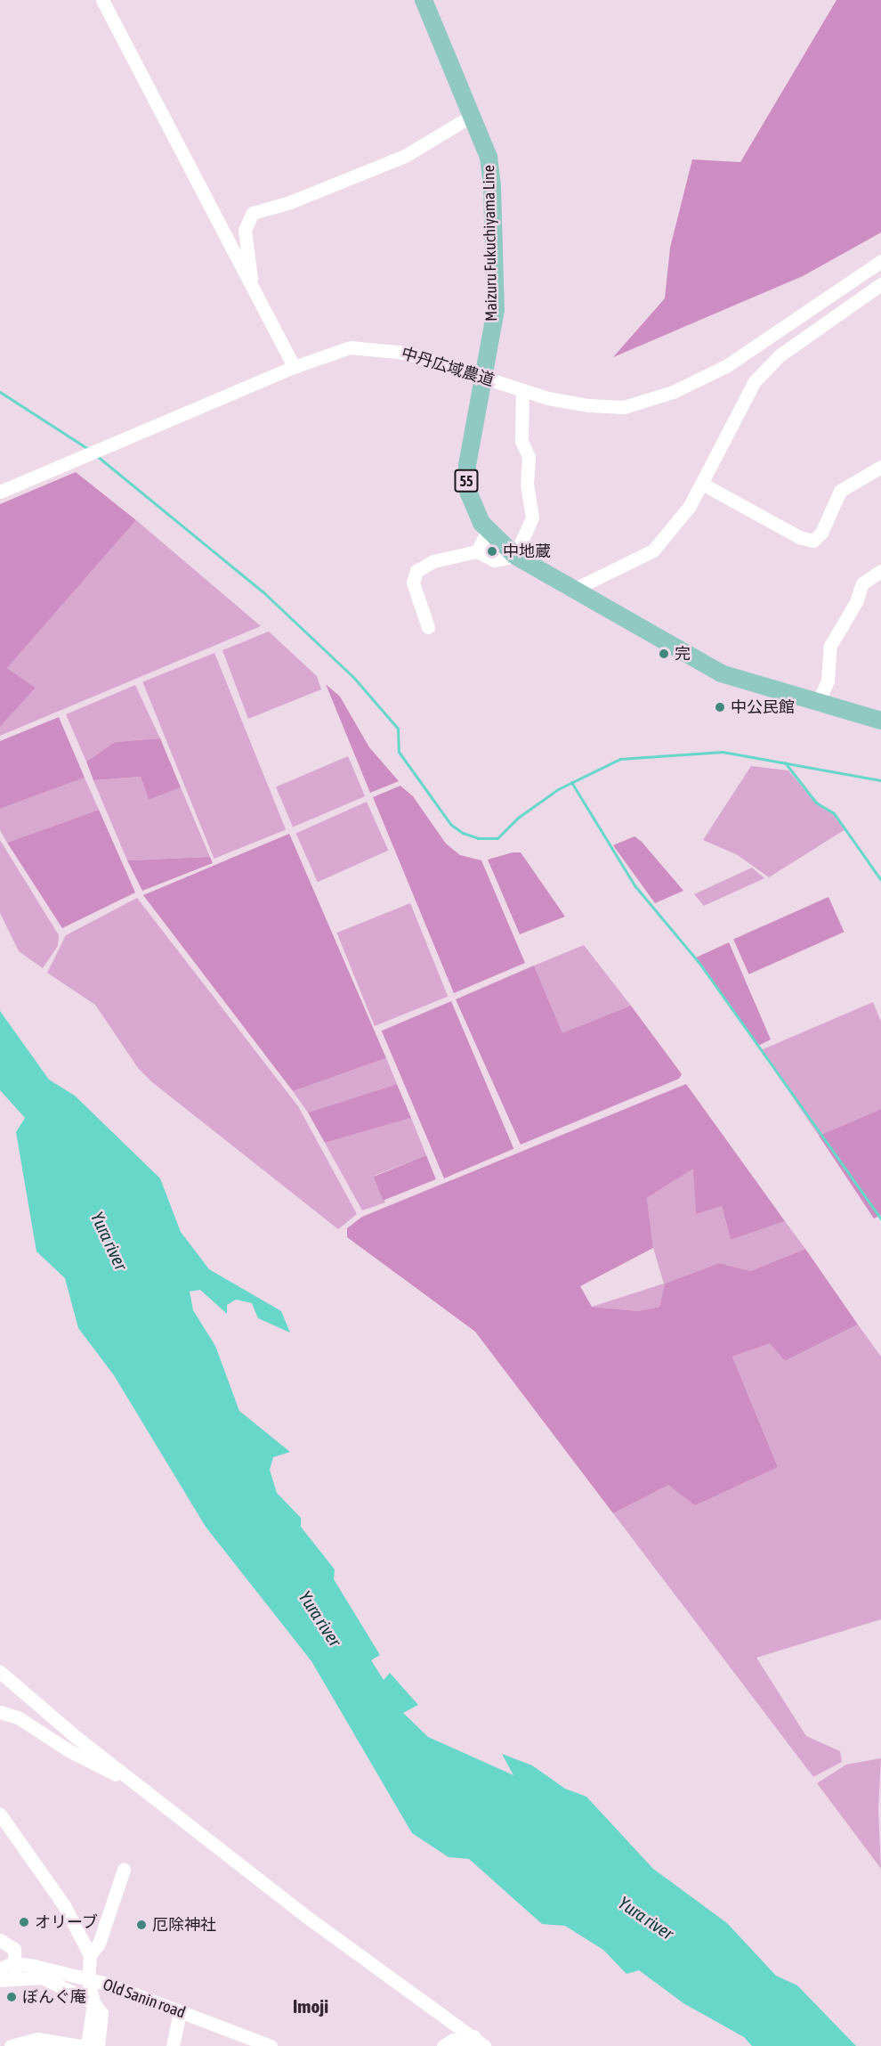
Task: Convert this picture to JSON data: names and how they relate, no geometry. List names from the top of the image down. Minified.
{"streets":{"main road":["Maizuru Fukuchiyama Line","55"],"street":["中丹広域農道","Old Sanin road"]},"crossings":[["Maizuru Fukuchiyama Line","中丹広域農道"]],"districts":["Imoji"],"water":["Yura river"],"places":["中地蔵","完","中公民館","オリーブ","厄除神社","ぼんぐ庵"]}
